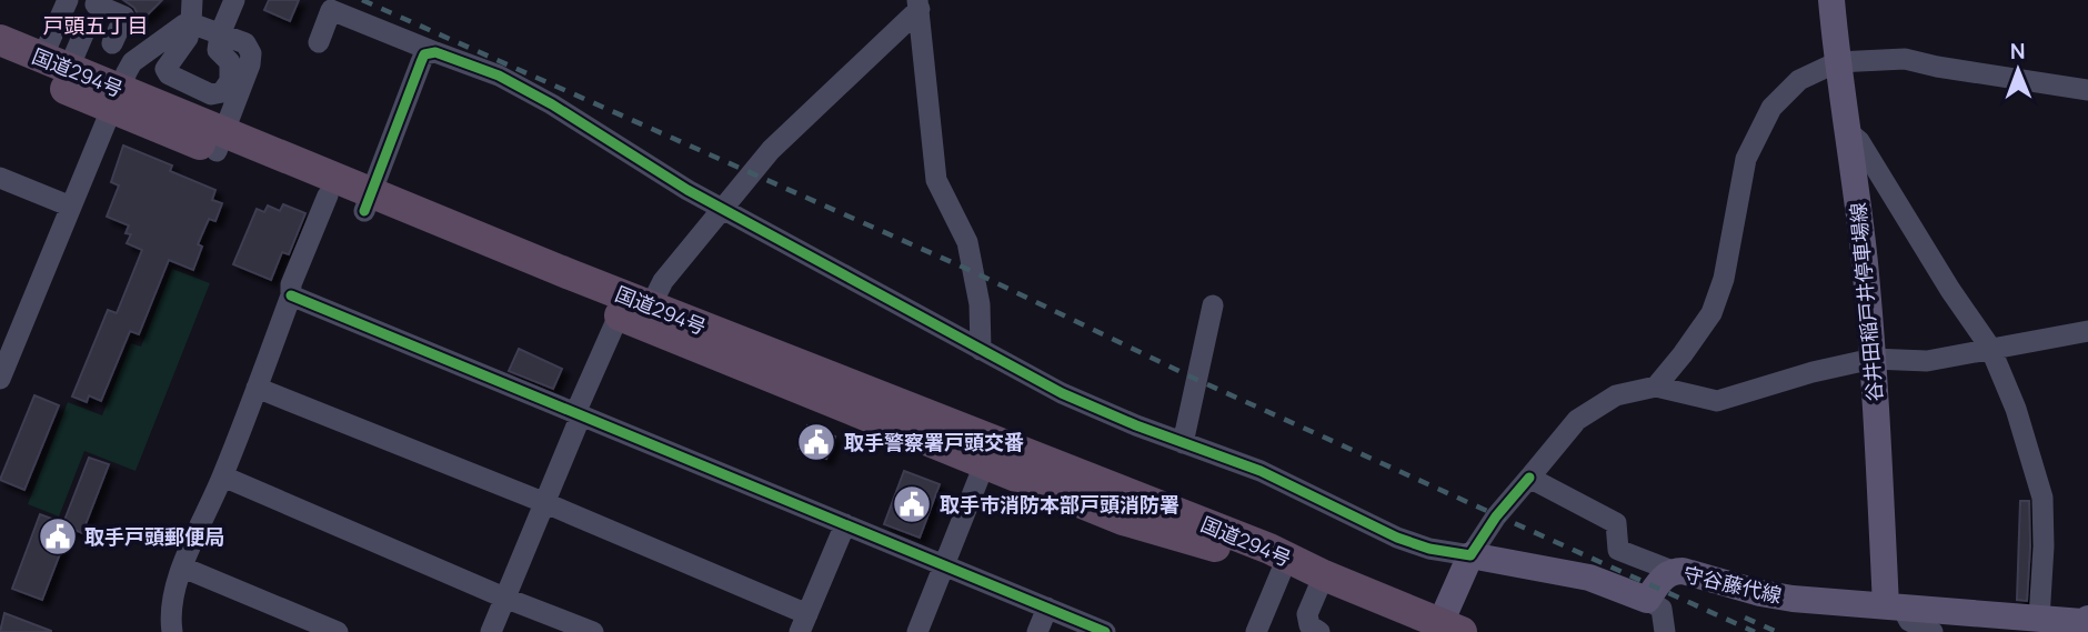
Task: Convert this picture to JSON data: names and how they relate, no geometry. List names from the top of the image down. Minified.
{"streets":{"highway":["国道294号"],"main road":["谷井田稲戸井停車場線","守谷藤代線"]},"crossings":[["谷井田稲戸井停車場線","守谷藤代線"]],"districts":["戸頭五丁目"],"places":{"public building":["取手警察署戸頭交番","取手市消防本部戸頭消防署","取手戸頭郵便局"]},"north":"top"}
